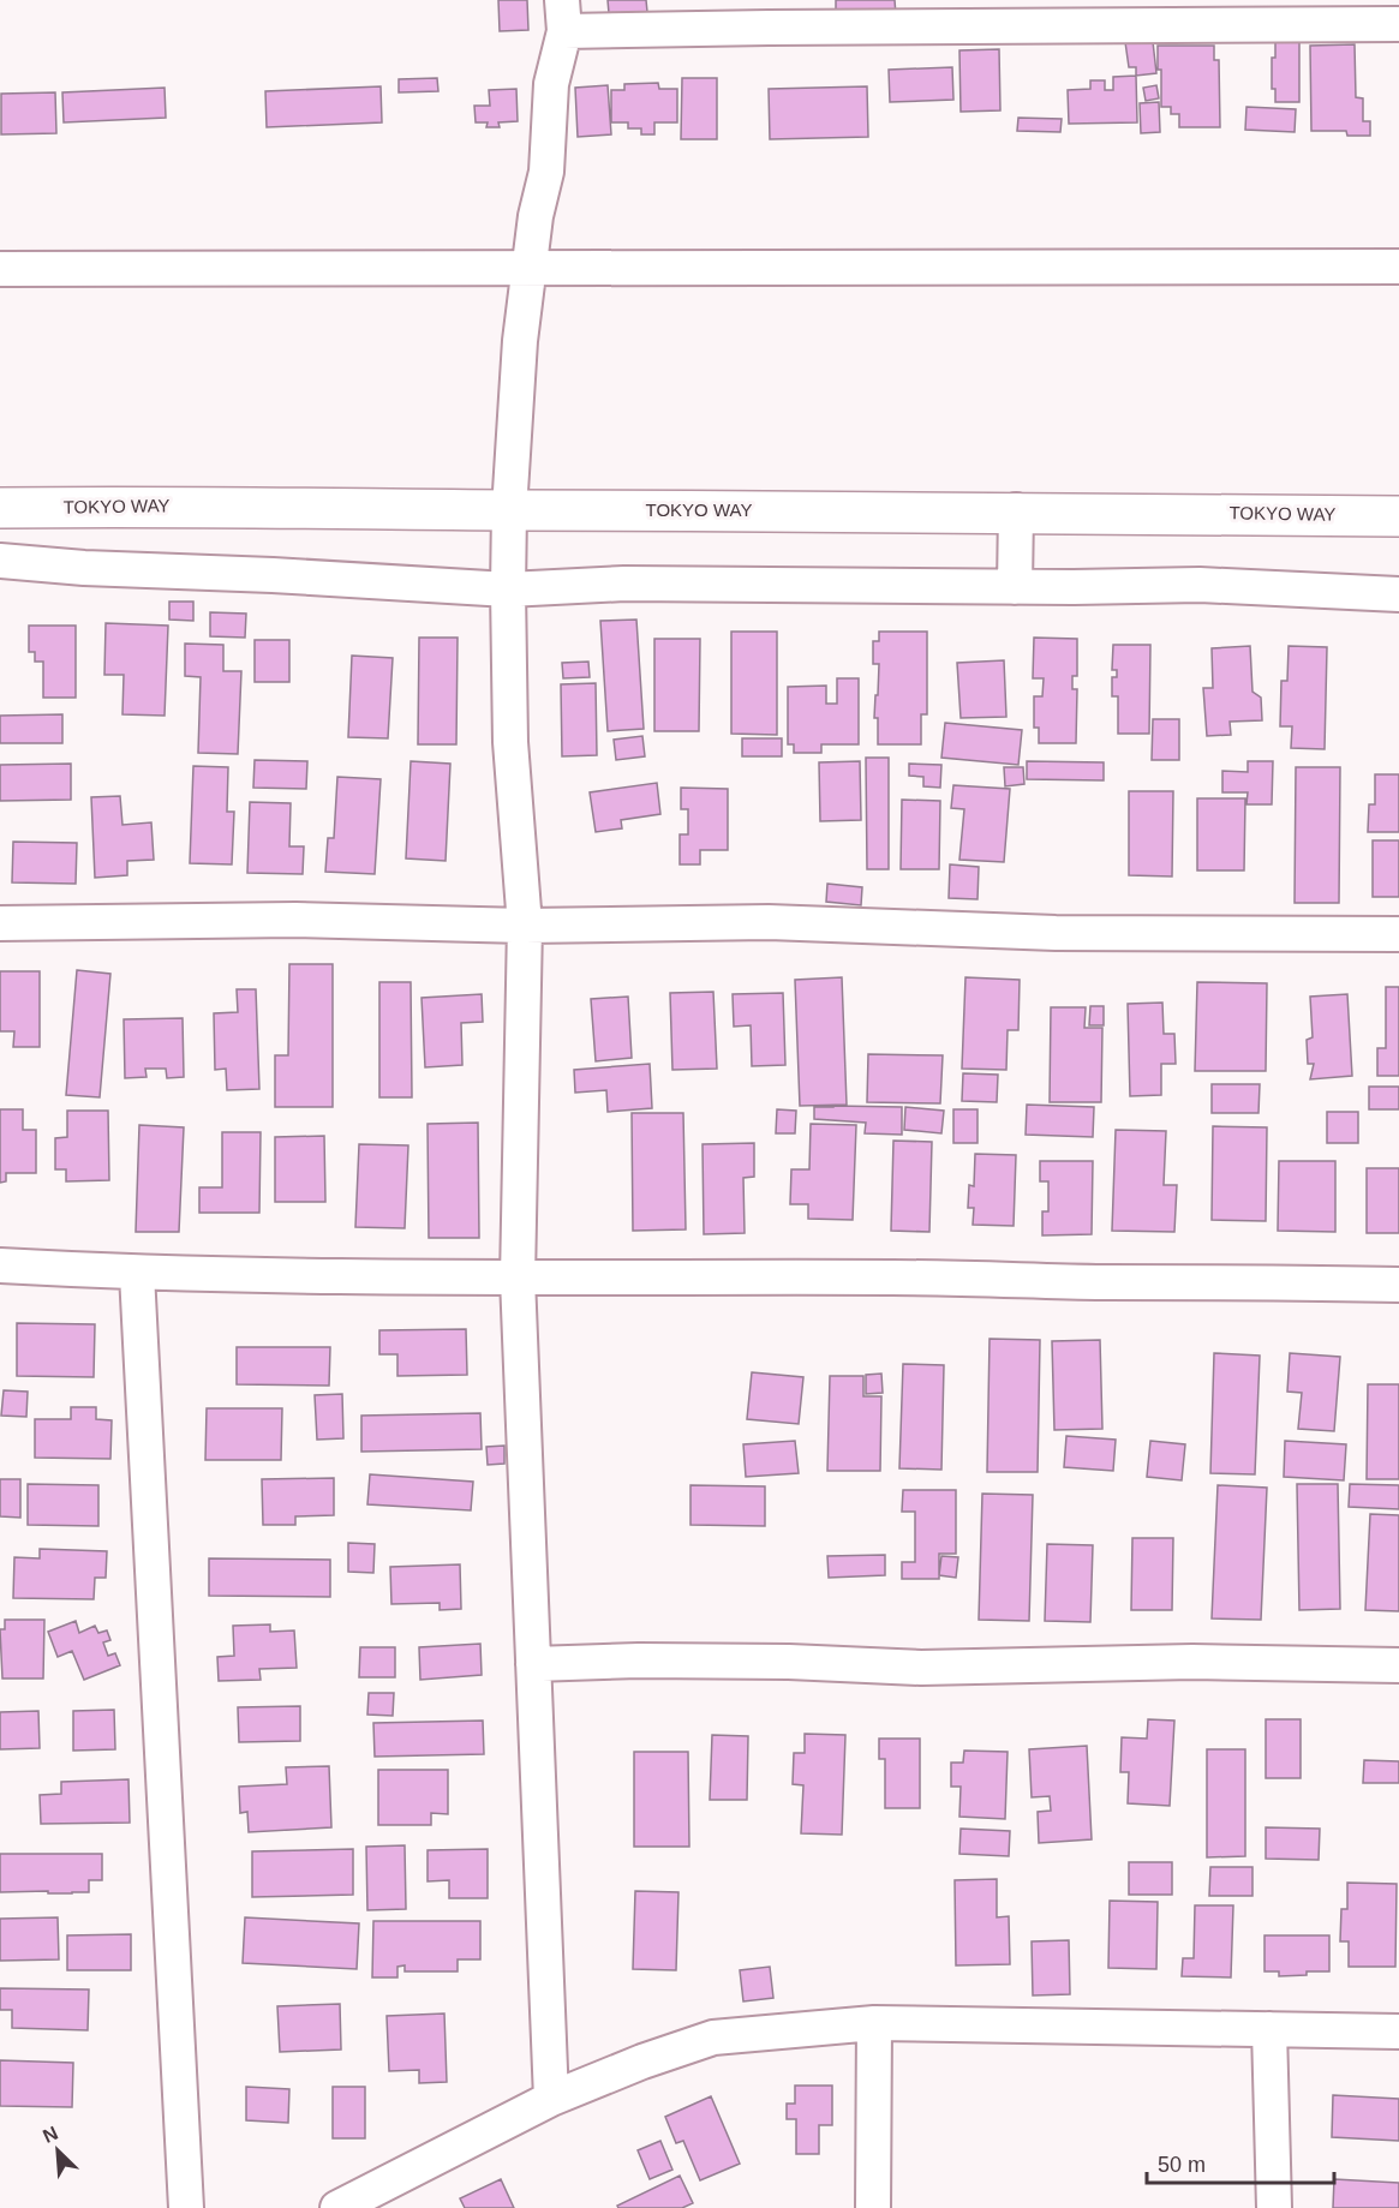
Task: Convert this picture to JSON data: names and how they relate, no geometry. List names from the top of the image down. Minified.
{"streets":{"main road":["TOKYO WAY"]},"scale_bar":"50 m","north":"top left"}
